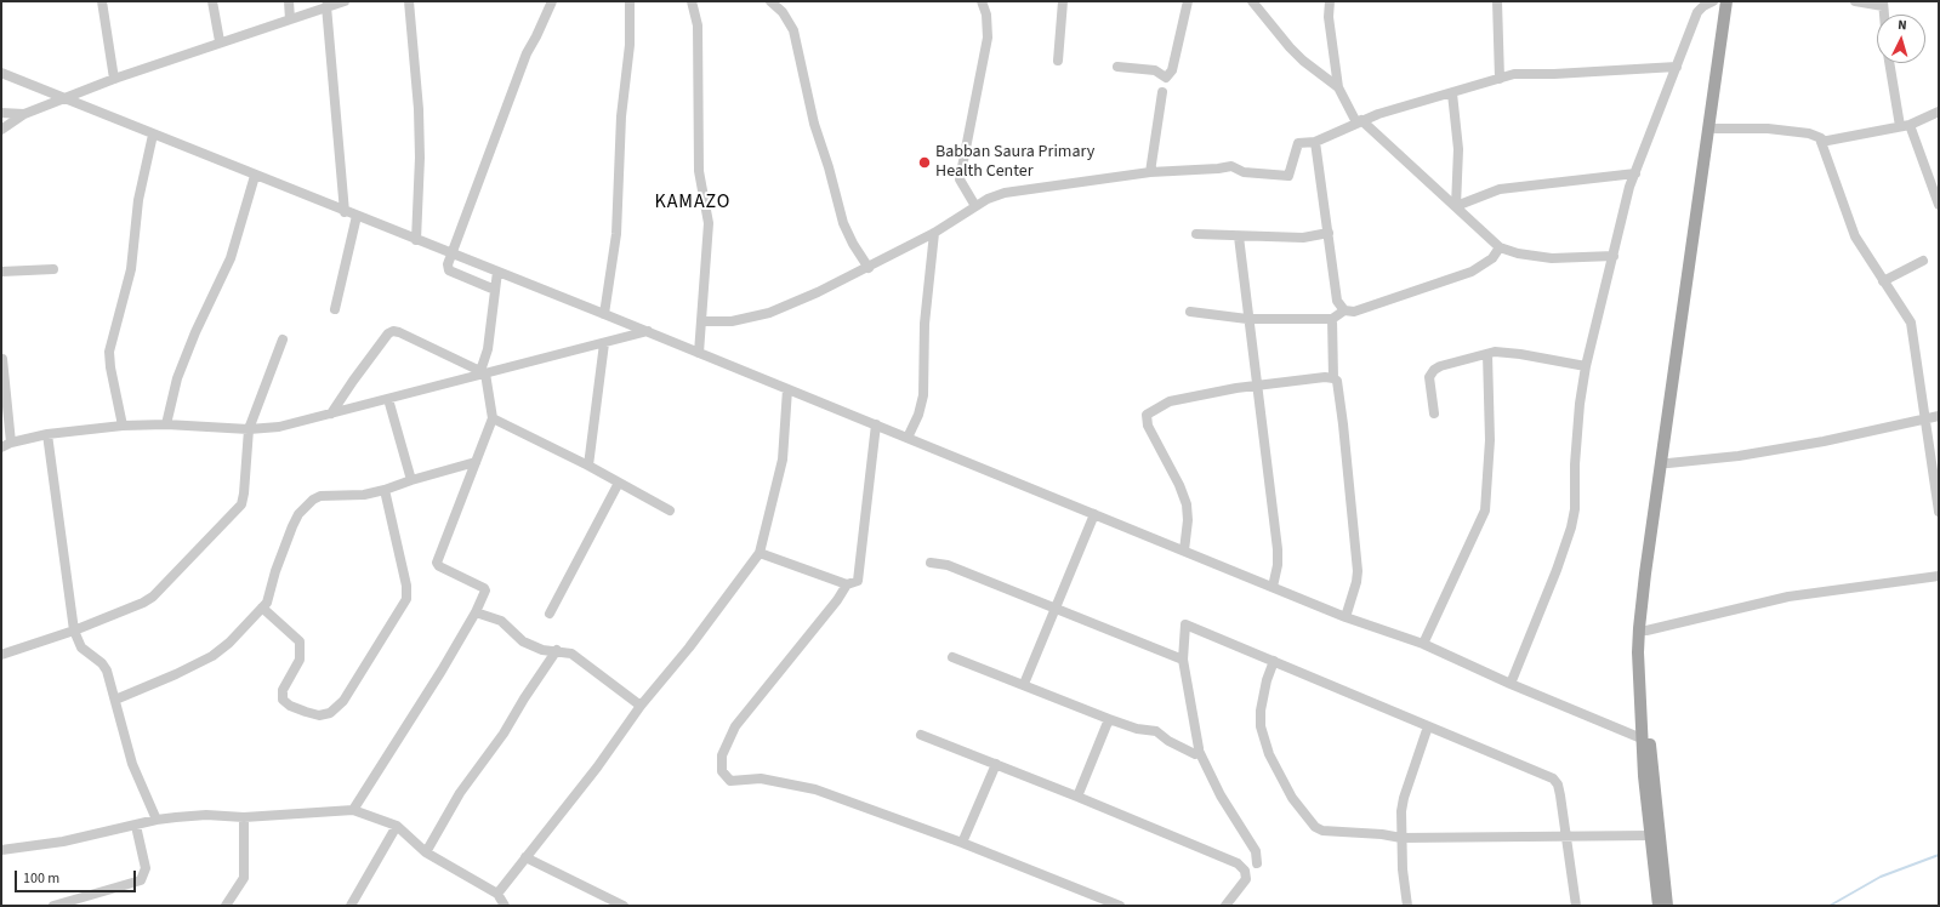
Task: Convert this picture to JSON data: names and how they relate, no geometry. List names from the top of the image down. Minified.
{"districts":["KAMAZO"],"places":["Babban Saura Primary Health Center"],"scale_bar":"100 m","north":"top"}
